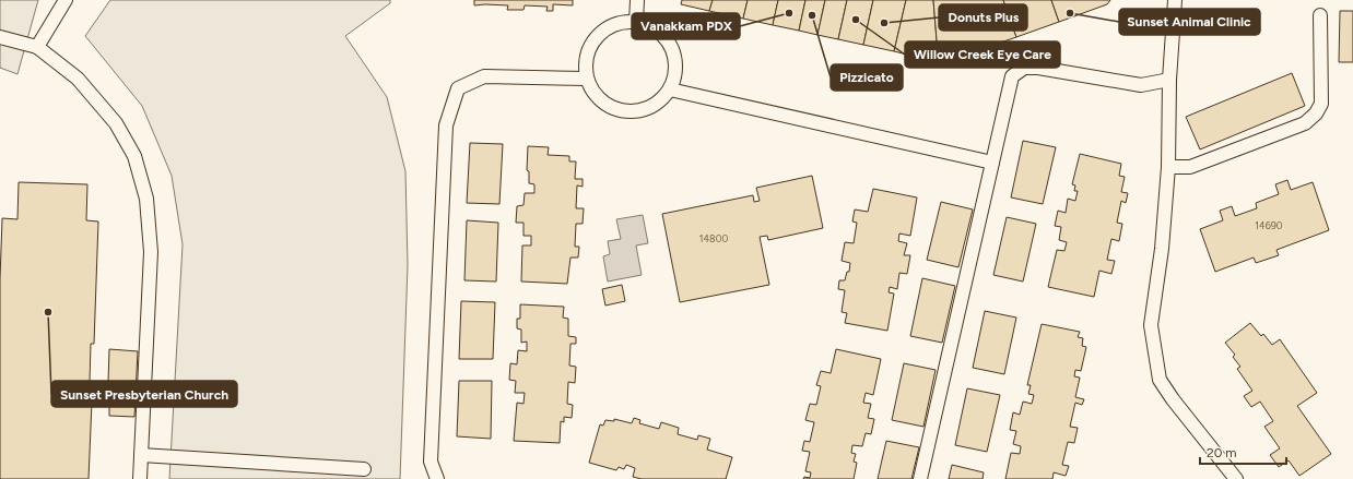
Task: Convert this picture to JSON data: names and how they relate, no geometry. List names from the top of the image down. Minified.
{"places":["Vanakkam PDX","Sunset Animal Clinic","Pizzicato","Willow Creek Eye Care","Donuts Plus","Sunset Presbyterian Church"],"house_numbers":["14690","14800"],"scale_bar":"20 m"}
